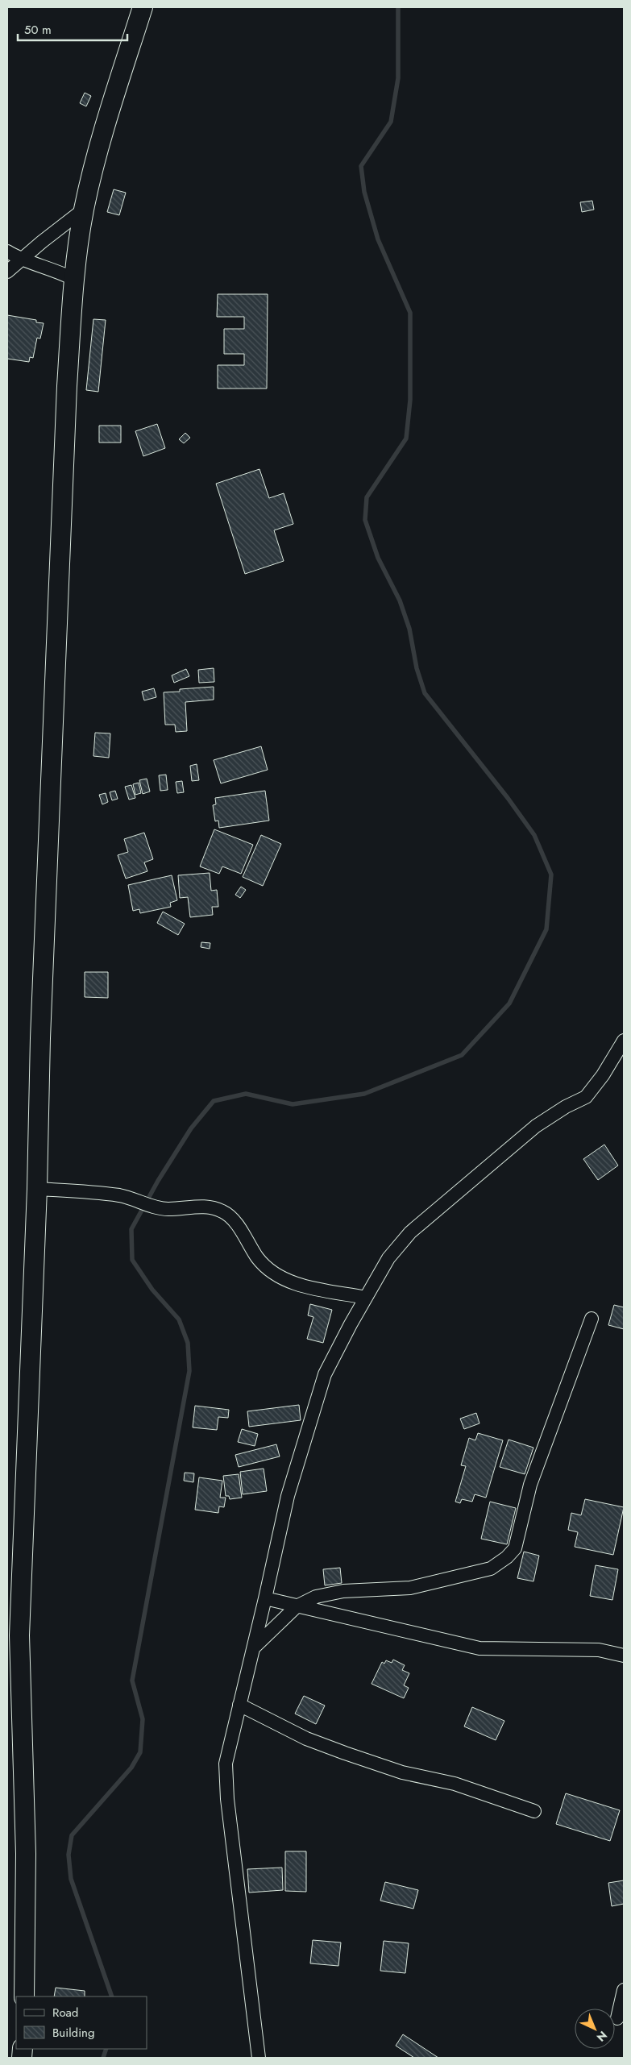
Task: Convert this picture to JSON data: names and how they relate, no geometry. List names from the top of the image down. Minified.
{"legend":["Road","Building"],"scale_bar":"50 m","north":"bottom right"}
